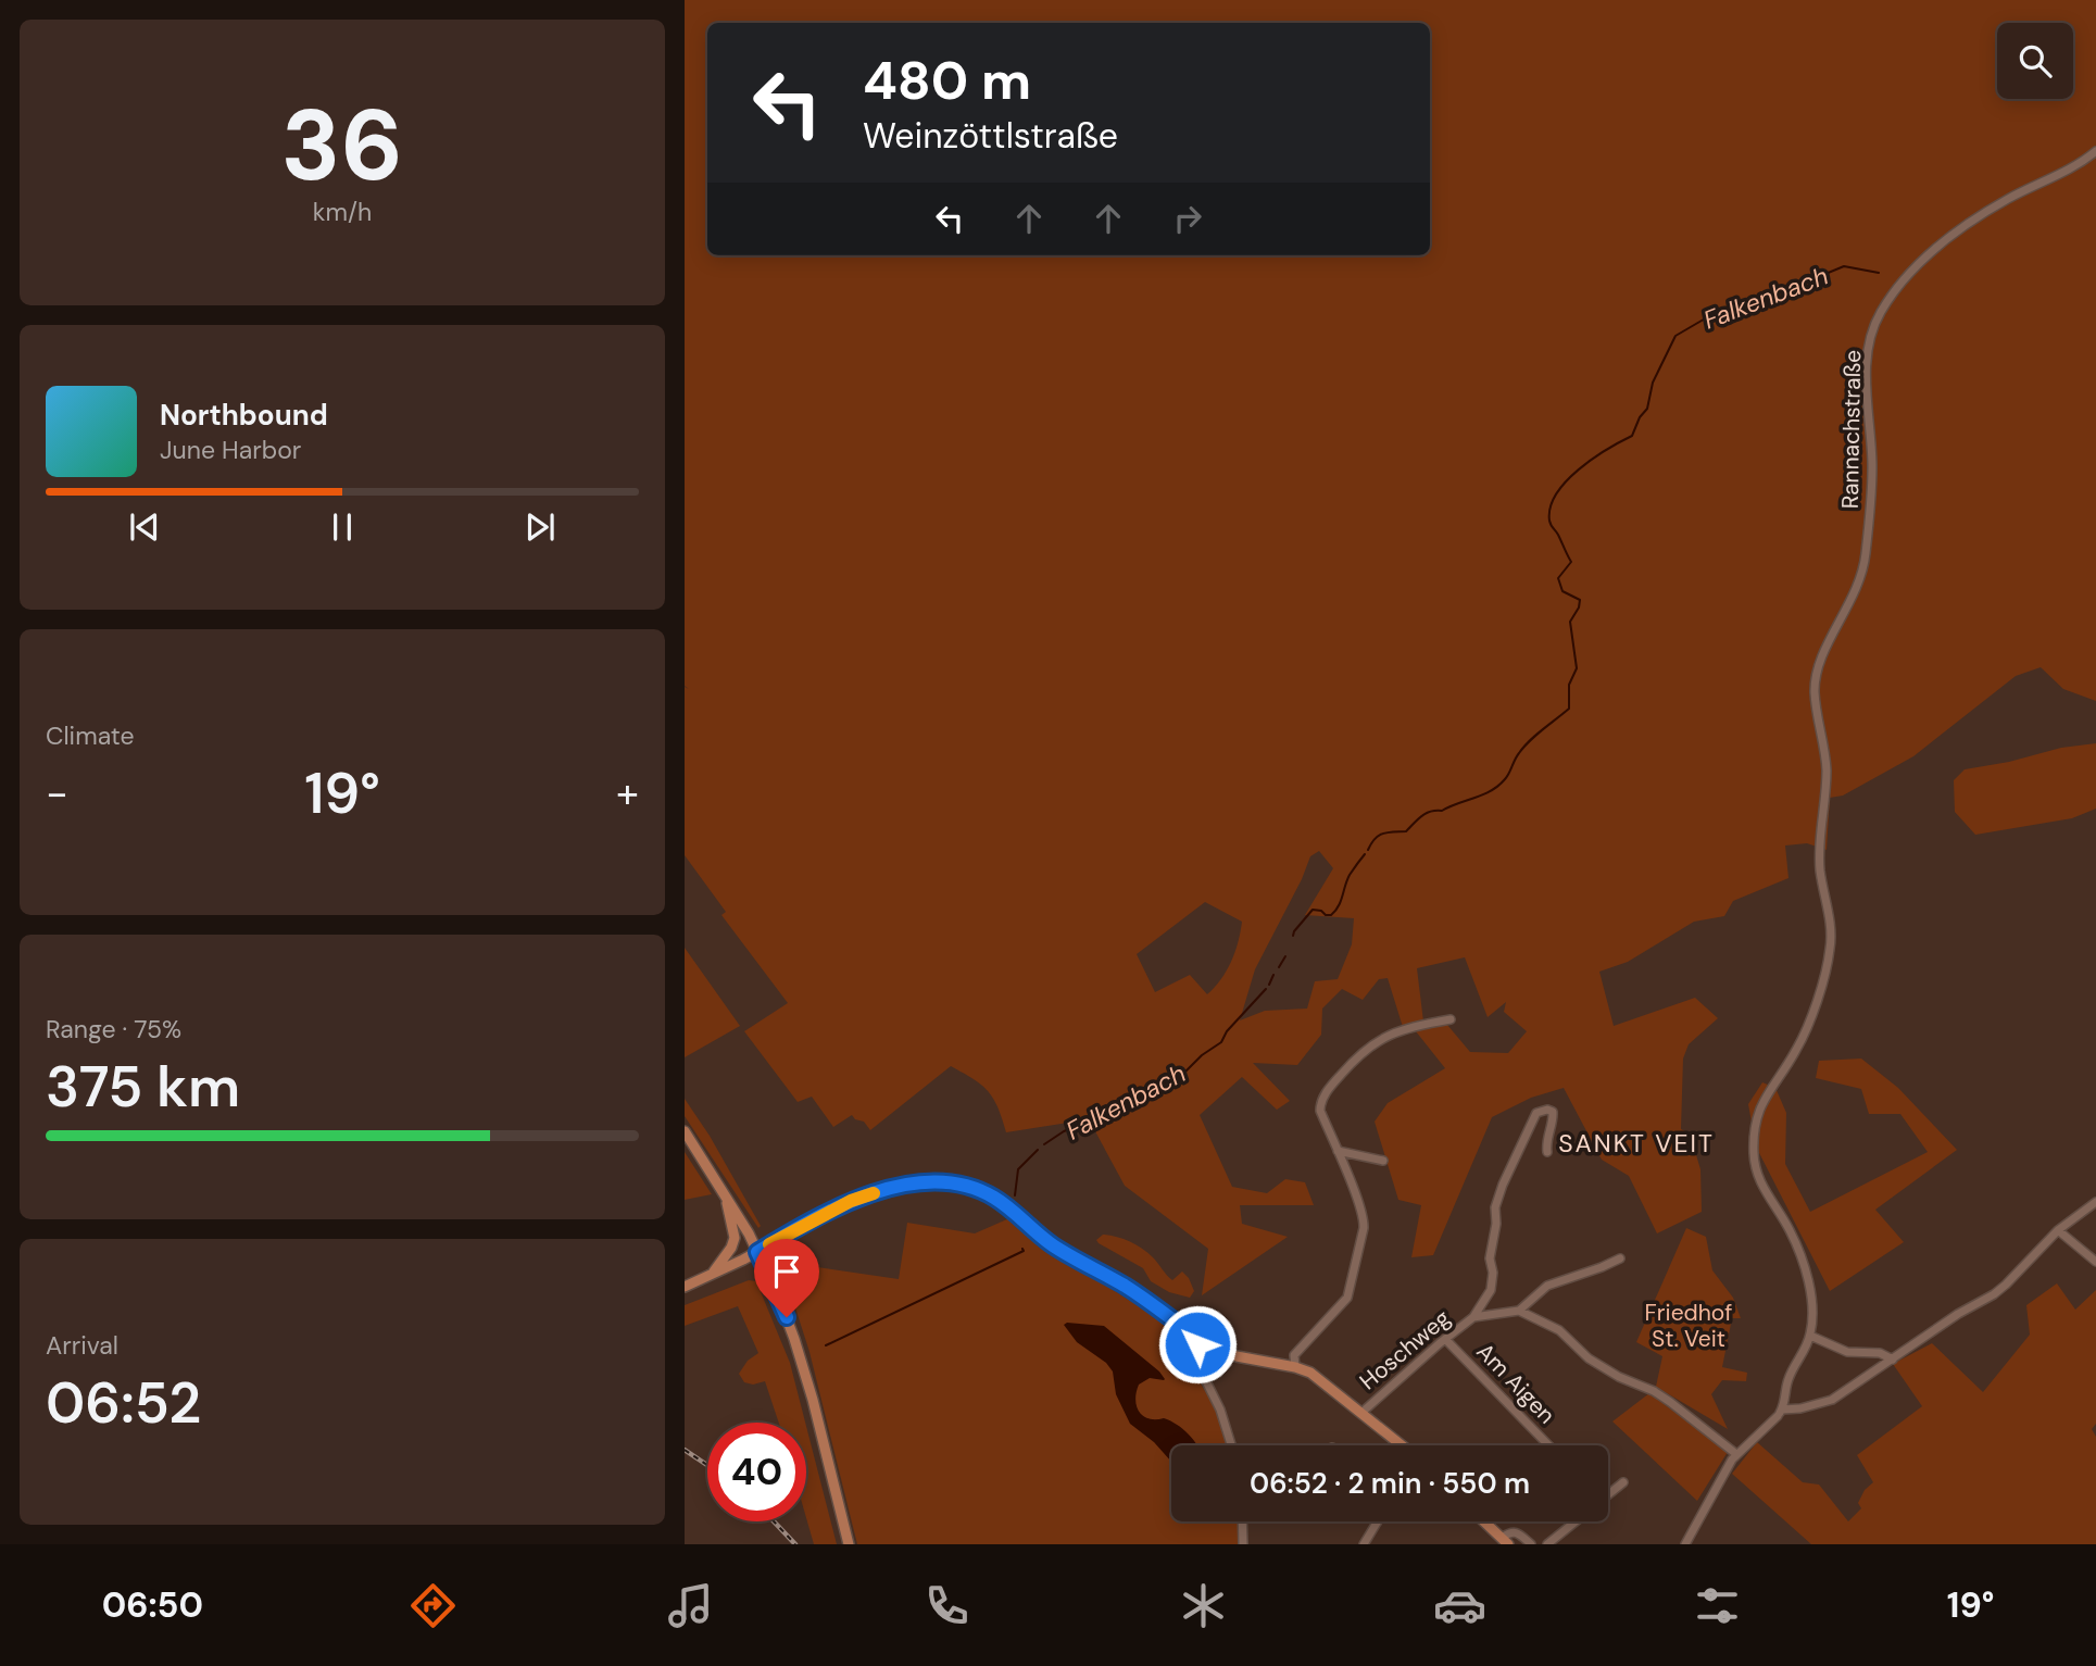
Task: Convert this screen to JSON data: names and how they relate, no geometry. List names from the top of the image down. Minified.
{"streets":{"street":["Rannachstraße","Hoschweg","Am Aigen"]},"crossings":[["Hoschweg","Am Aigen"]],"districts":["SANKT VEIT"],"water":["Falkenbach"],"parks":["Friedhof St. Veit"],"page":{"tile":[["36","km/h"],"Climate",["Range · 75%","375 km"],["Arrival","06:52"]],"turn":["480 m","Weinzöttlstraße"],"song":["Northbound","June Harbor"],"heat":["−","19°","+"],"limit":"40","trip":"06:52 · 2 min · 550 m","tabs":["06:50","19°"]}}
